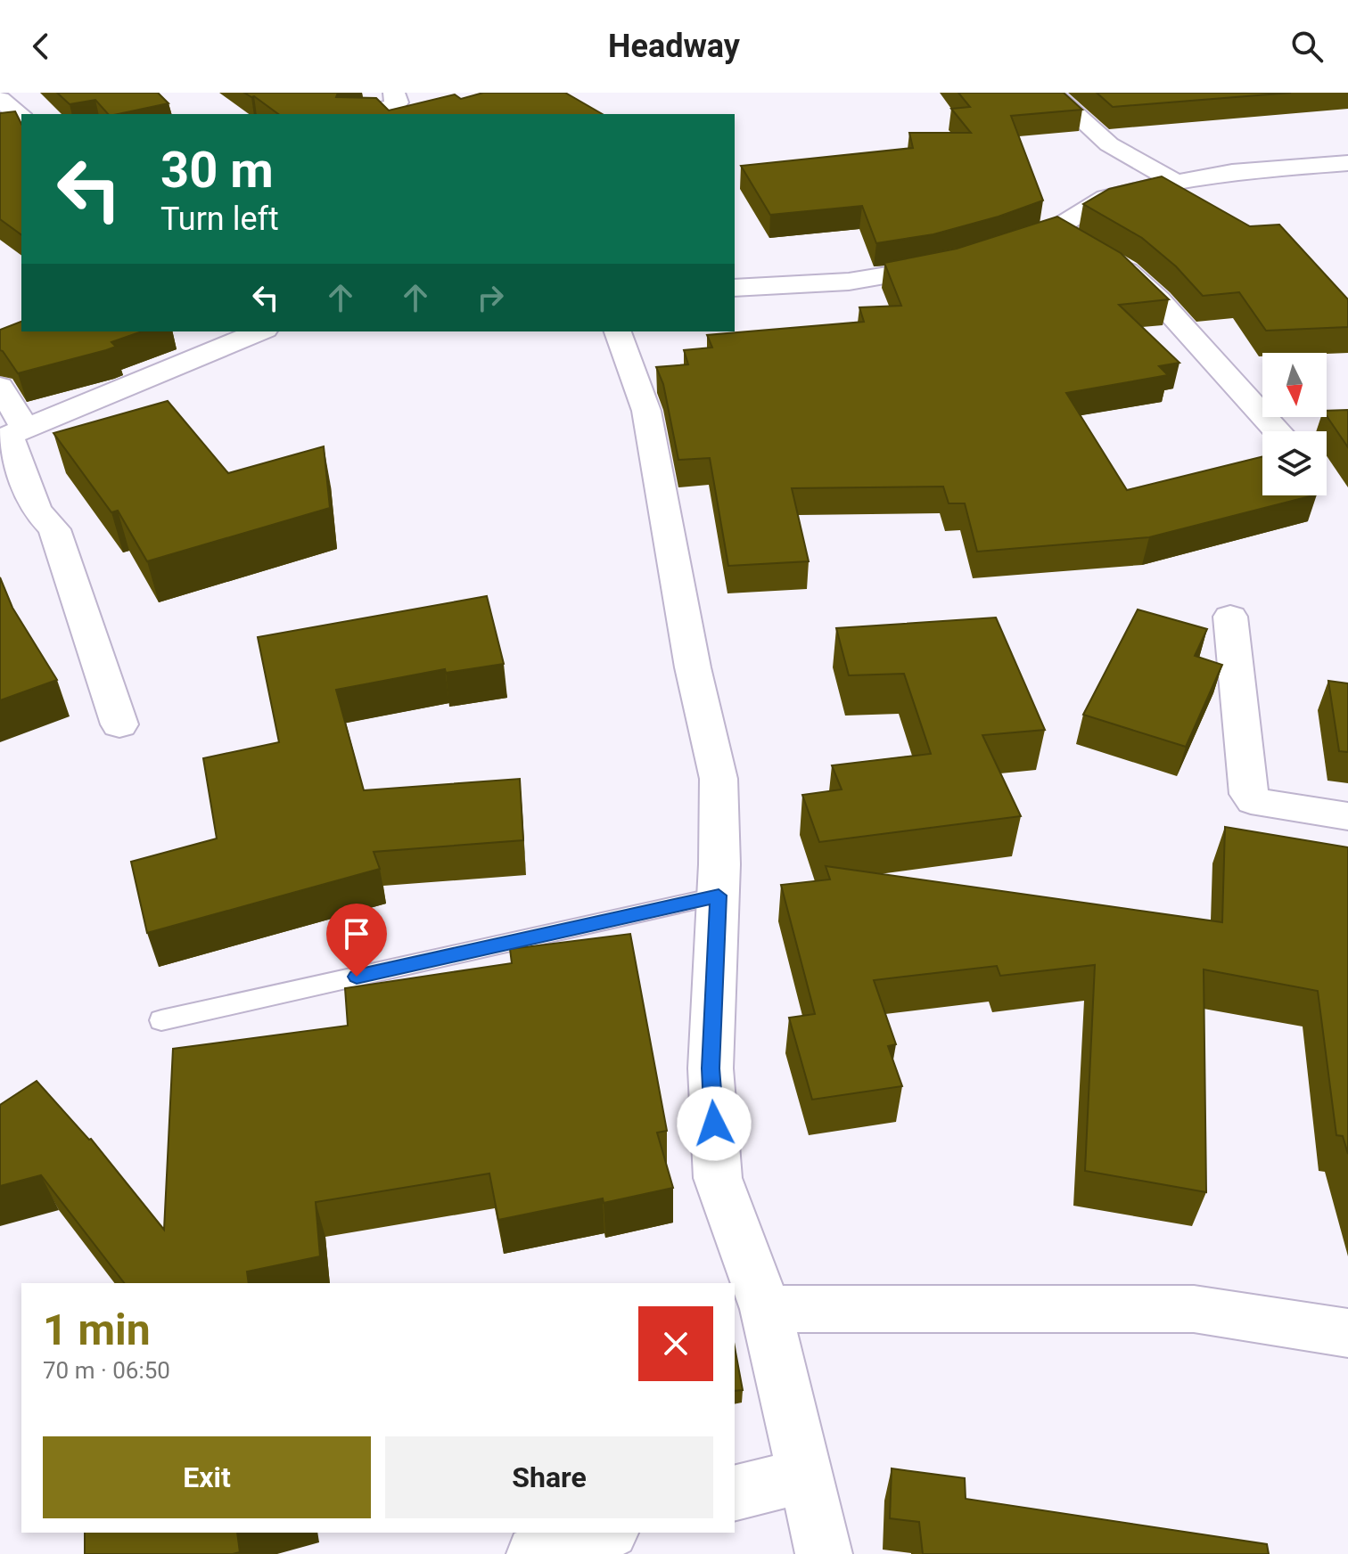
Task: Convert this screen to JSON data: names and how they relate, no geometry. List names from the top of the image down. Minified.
{"north":"bottom","page":{"header":"Headway","turn":["30 m","Turn left"],"heading":["1 min","70 m · 06:50"],"buttons":["Exit","Share"]}}
